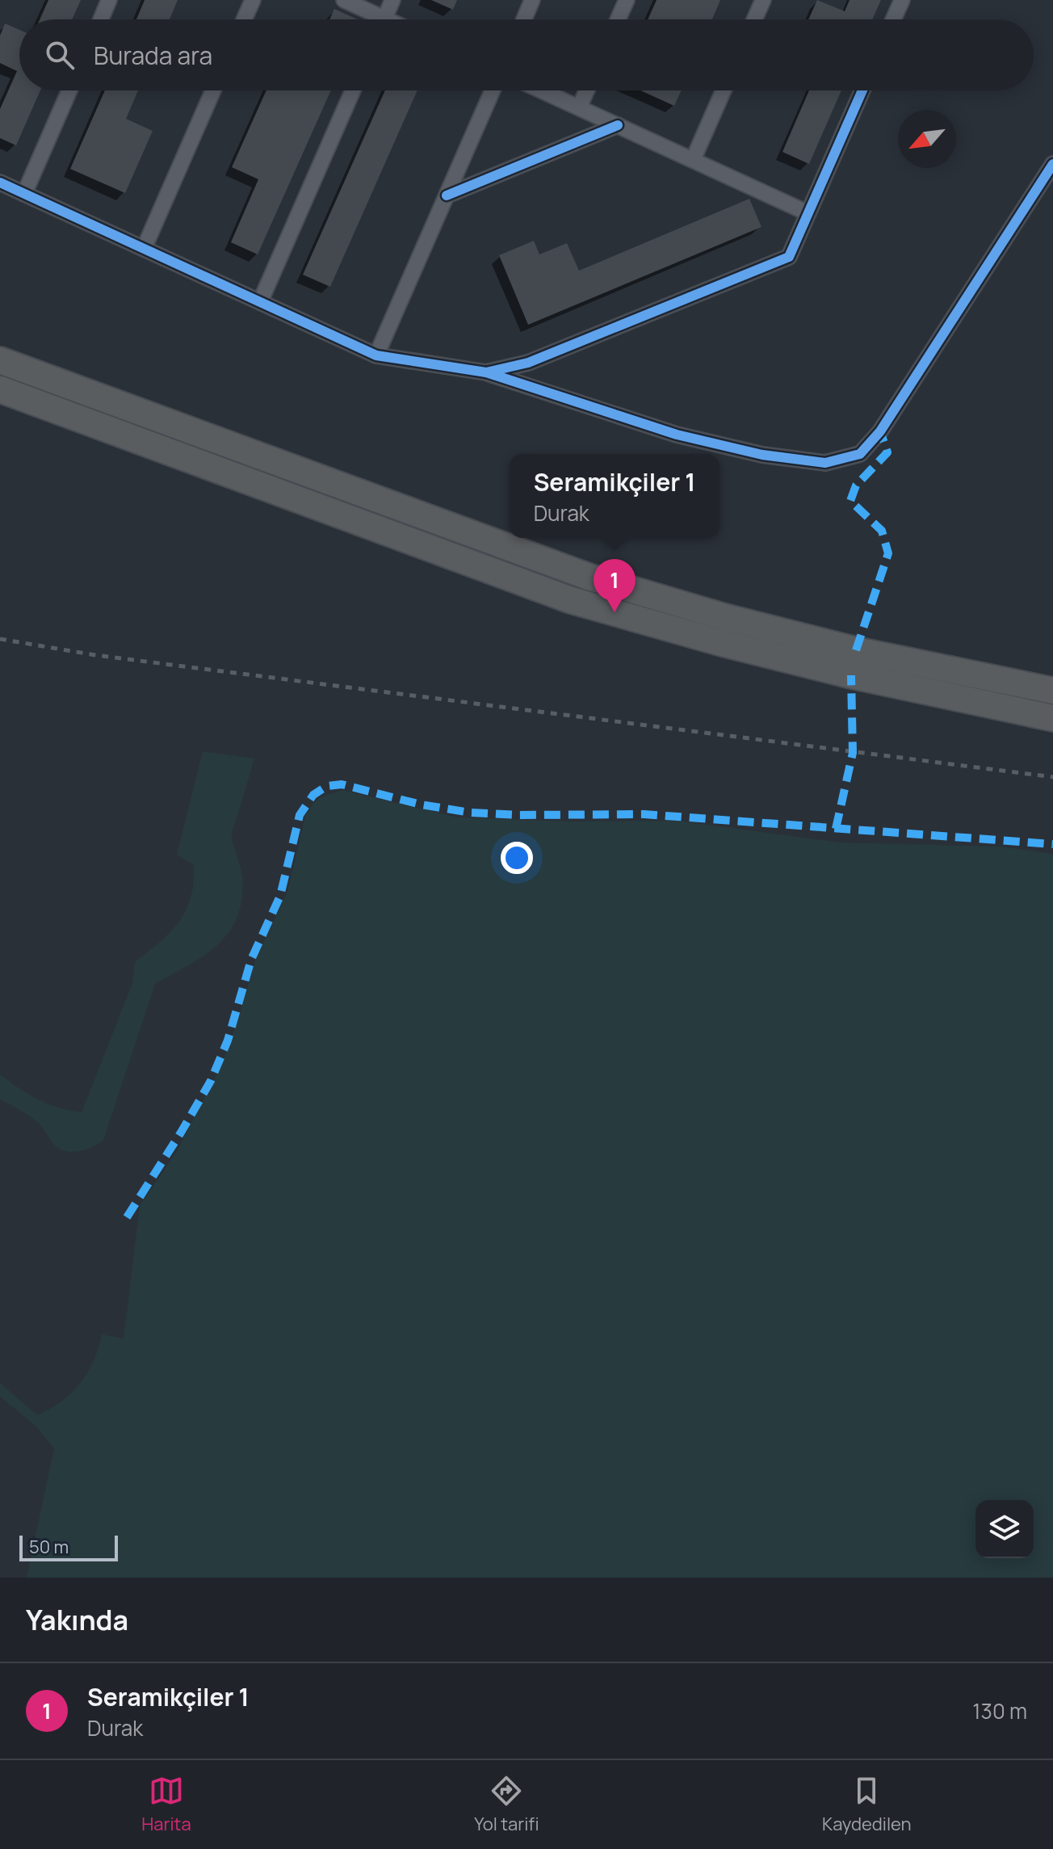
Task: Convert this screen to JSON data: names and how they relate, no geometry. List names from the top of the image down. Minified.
{"scale_bar":"50 m","north":"bottom left","page":{"search":"Burada ara","popup":["Seramikçiler 1","Durak"],"pins":"1","scale":"50 m","heading":"Yakında","list":[{"mark":"1","name":"Seramikçiler 1","note":"Durak","value":"130 m"}],"nav":["Harita","Yol tarifi","Kaydedilen"]}}
